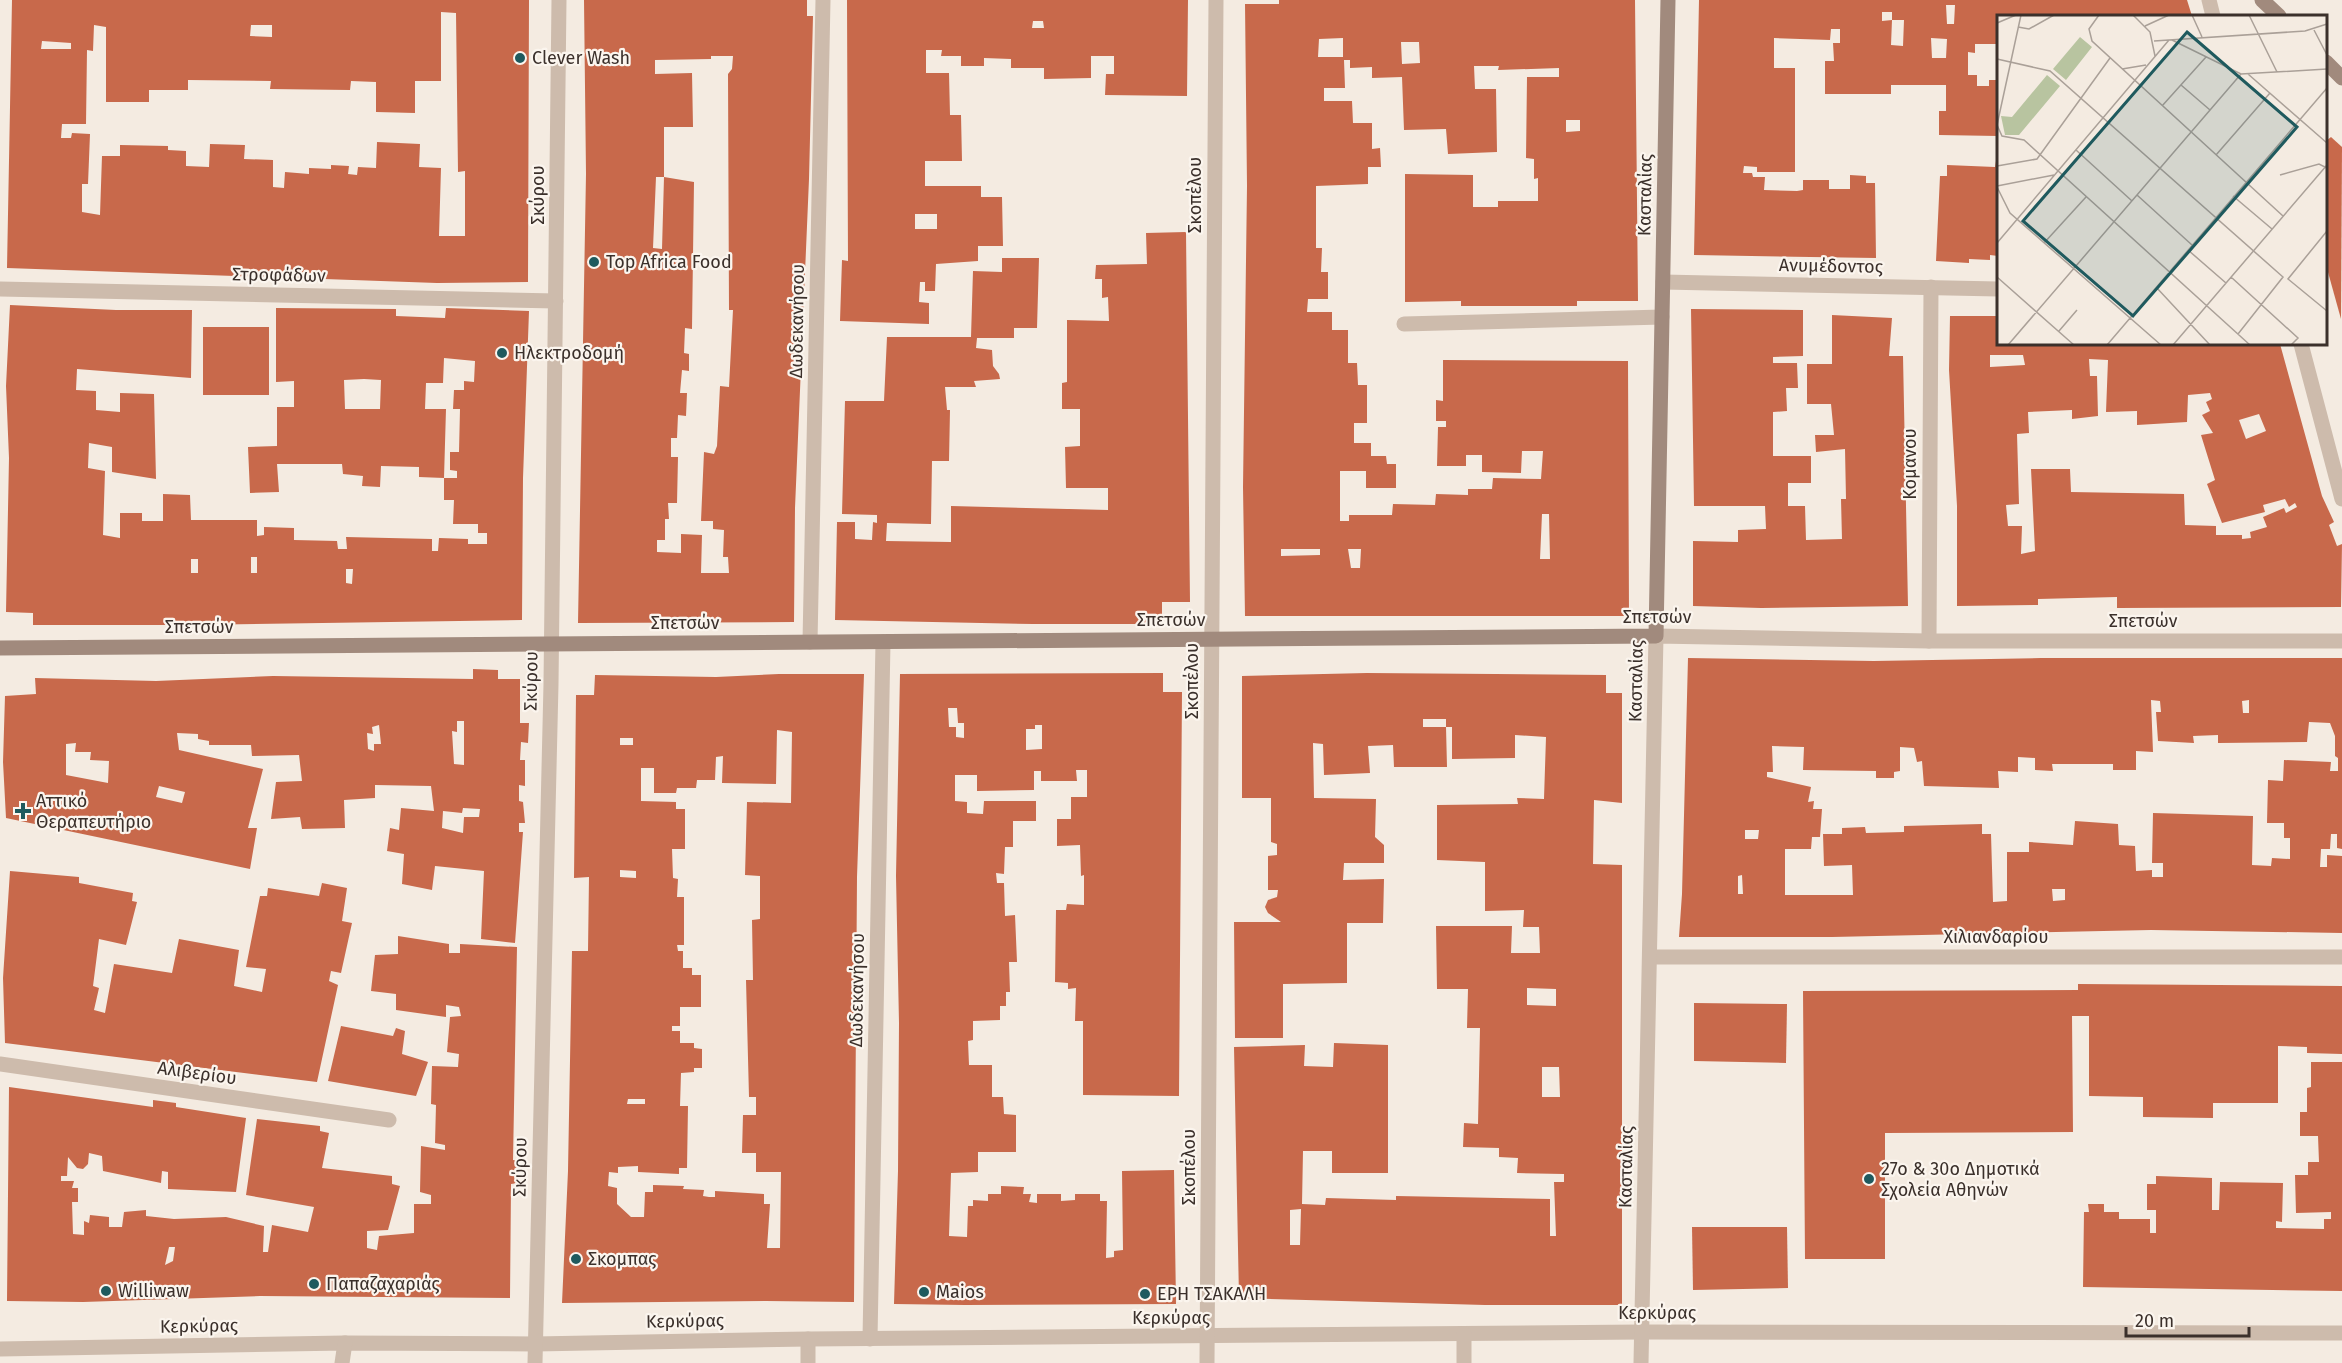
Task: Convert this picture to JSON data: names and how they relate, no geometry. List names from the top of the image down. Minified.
{"streets":{"street":["Σκύρου","Σκοπέλου","Κασταλίας","Ανυμέδοντος","Στροφάδων","Δωδεκανήσου","Κομανου","Σπετσών","Χιλιανδαρίου","Αλιβερίου","Κερκύρας"]},"crossings":[["Σκύρου","Στροφάδων"],["Σκύρου","Σπετσών"],["Σκύρου","Κερκύρας"],["Σκοπέλου","Σπετσών"],["Σκοπέλου","Κερκύρας"],["Κασταλίας","Ανυμέδοντος"],["Κασταλίας","Σπετσών"],["Κασταλίας","Χιλιανδαρίου"],["Κασταλίας","Κερκύρας"],["Ανυμέδοντος","Κομανου"],["Δωδεκανήσου","Σπετσών"],["Δωδεκανήσου","Κερκύρας"],["Κομανου","Σπετσών"]],"places":{"other":["Clever Wash","Top Africa Food","Ηλεκτροδομή","27ο & 30ο Δημοτικά Σχολεία Αθηνών","Σκομπας","Παπαζαχαριάς","Williwaw","Maios","ΕΡΗ ΤΣΑΚΑΛΗ"],"health":["Αττικό Θεραπευτήριο"]},"scale_bar":"20 m"}
